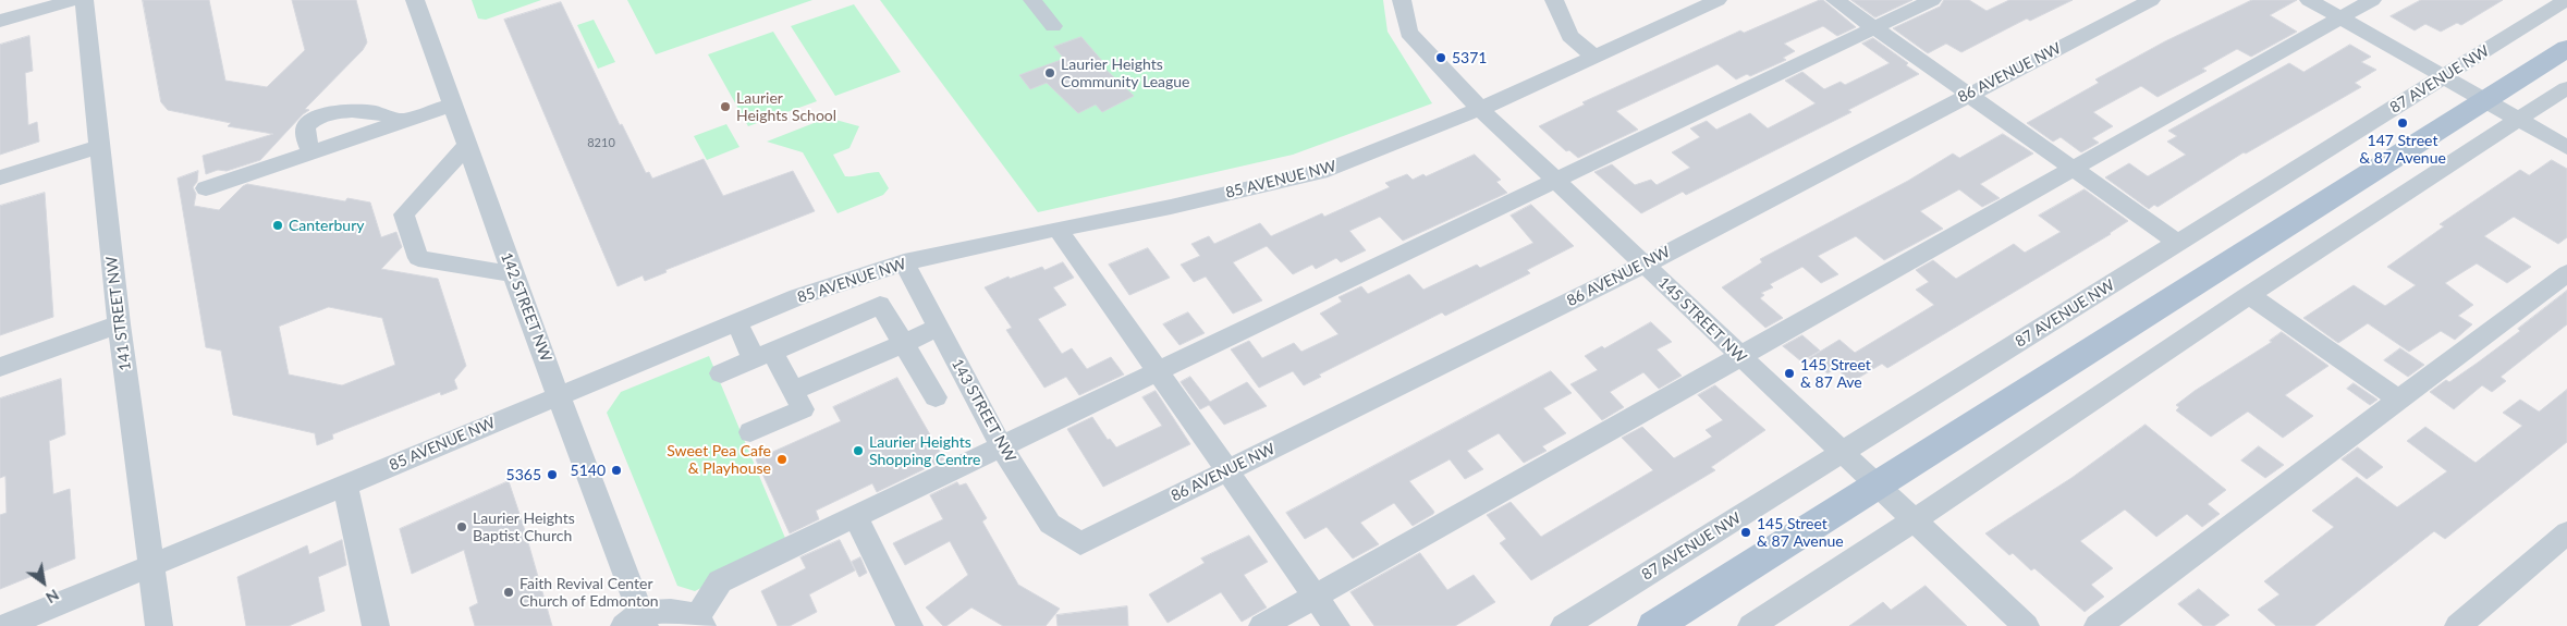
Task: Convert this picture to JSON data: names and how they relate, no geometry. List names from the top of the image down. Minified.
{"streets":{"street":["86 AVENUE NW","87 AVENUE NW","85 AVENUE NW","142 STREET NW","141 STREET NW","145 STREET NW","143 STREET NW"]},"crossings":[["86 AVENUE NW","145 STREET NW"],["86 AVENUE NW","143 STREET NW"],["87 AVENUE NW","145 STREET NW"],["85 AVENUE NW","142 STREET NW"],["85 AVENUE NW","141 STREET NW"],["85 AVENUE NW","145 STREET NW"],["85 AVENUE NW","143 STREET NW"]],"places":["5371","Laurier Heights Community League","Laurier Heights School","147 Street & 87 Avenue","Canterbury","145 Street & 87 Ave","Laurier Heights Shopping Centre","Sweet Pea Cafe & Playhouse","5140","5365","Laurier Heights Baptist Church","145 Street & 87 Avenue","Faith Revival Center Church of Edmonton"],"house_numbers":["8210"],"north":"bottom right"}
